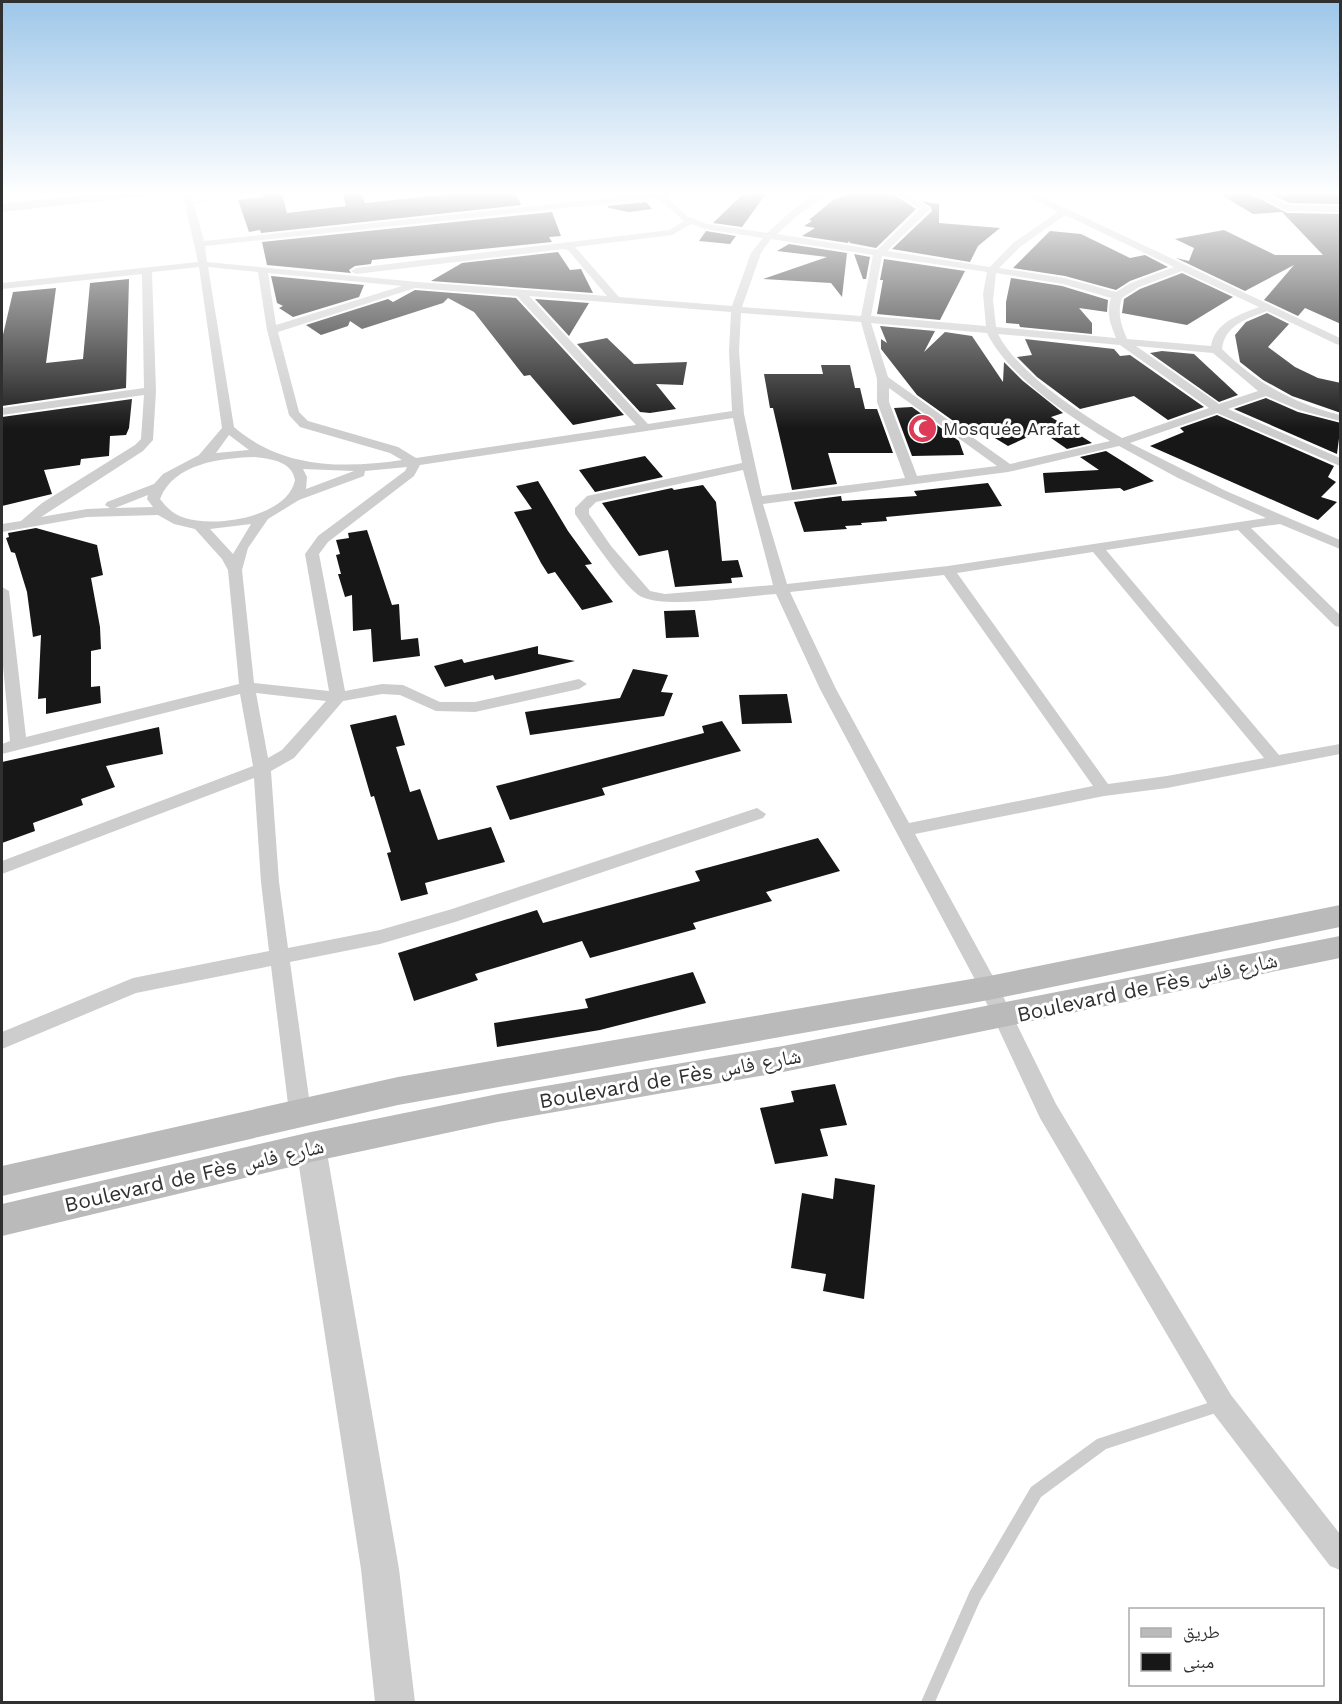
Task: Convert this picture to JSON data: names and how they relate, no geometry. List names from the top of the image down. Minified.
{"streets":{"main road":["Boulevard de Fès شارع فاس"]},"places":{"mosque":["Mosquée Arafat"]},"legend":["طريق","مبنى"]}
